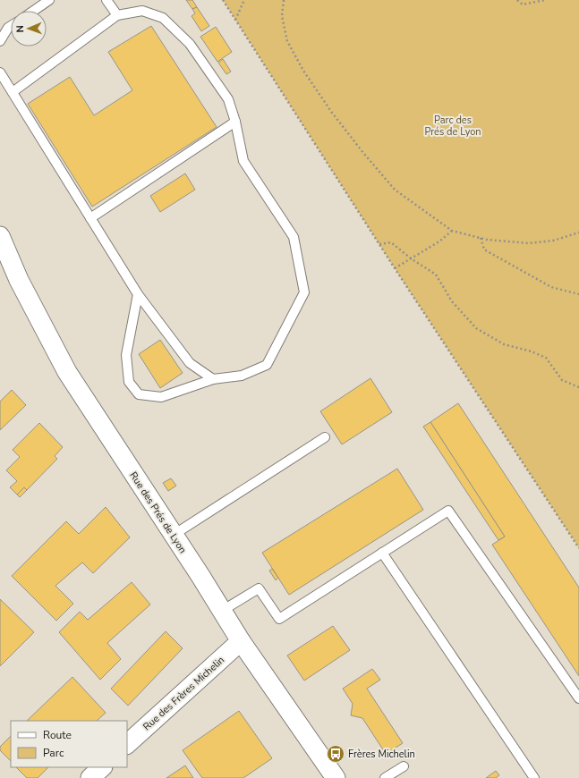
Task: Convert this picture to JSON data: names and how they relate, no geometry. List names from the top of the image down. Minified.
{"streets":{"street":["Rue des Prés de Lyon","Rue des Frères Michelin"]},"crossings":[["Rue des Prés de Lyon","Rue des Frères Michelin"]],"parks":["Parc des Prés de Lyon"],"places":{"bus stop":["Frères Michelin"]},"legend":["Route","Parc"],"north":"left"}
